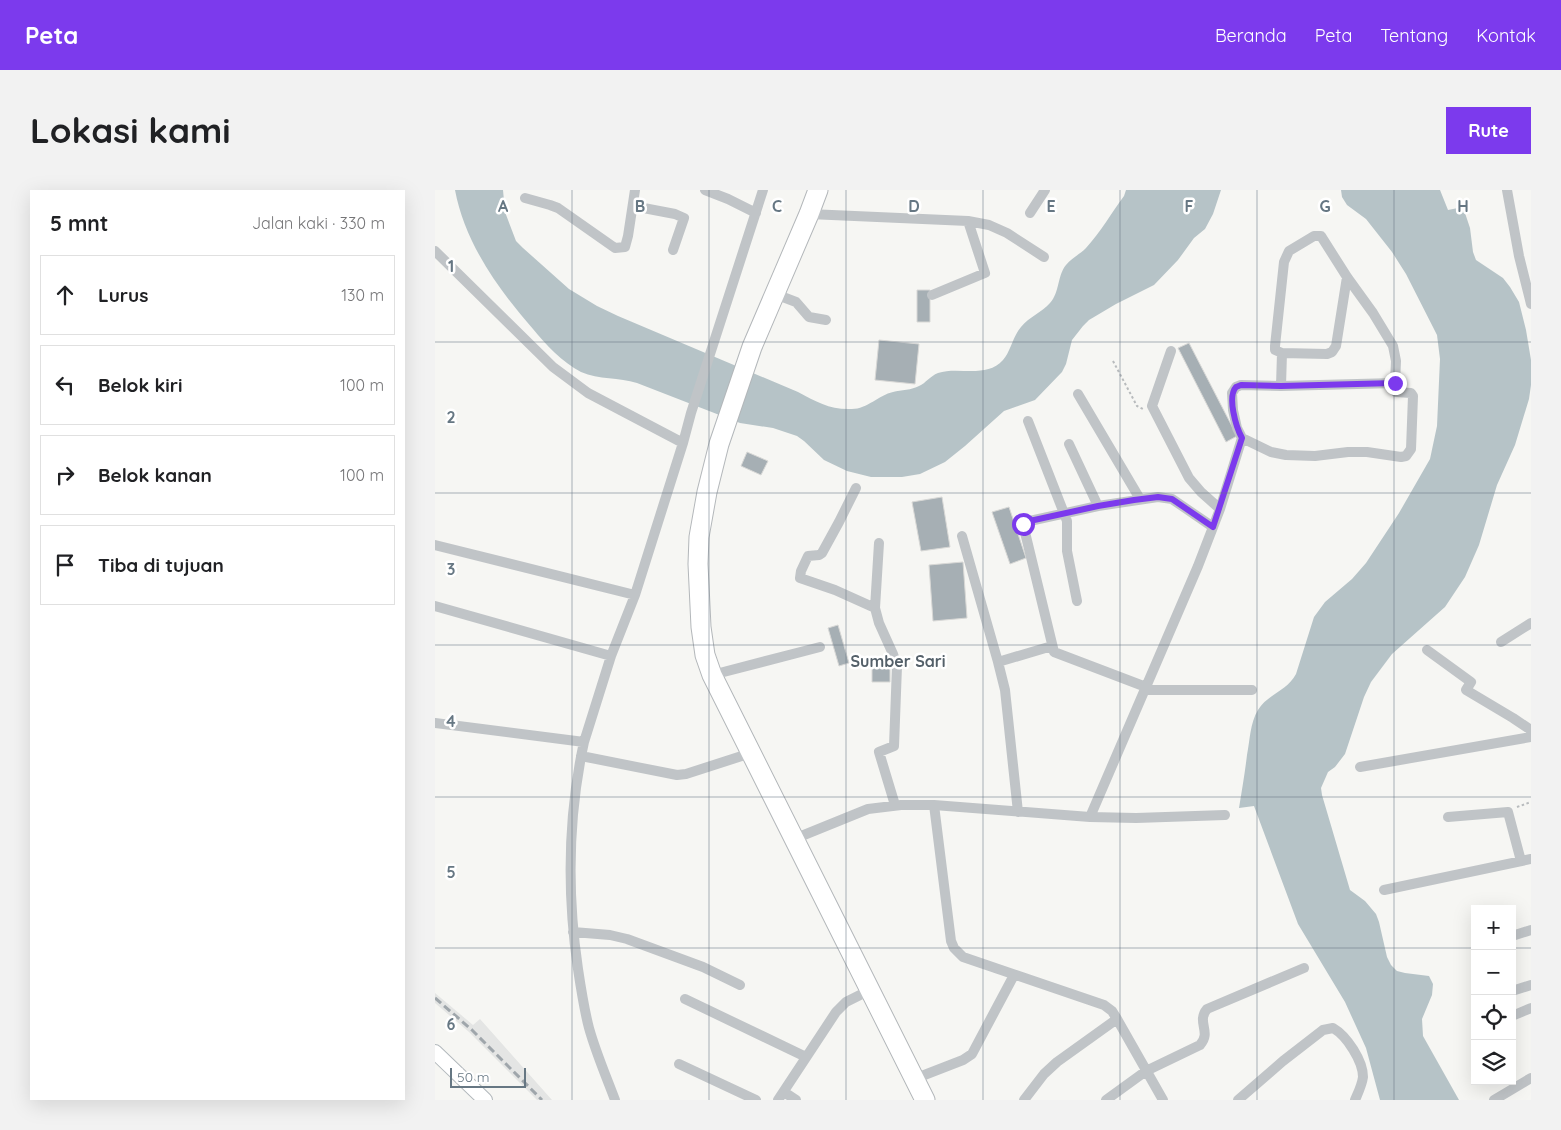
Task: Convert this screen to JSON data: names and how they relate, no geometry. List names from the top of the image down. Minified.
{"districts":["Sumber Sari"],"scale_bar":"50 m","page":{"header":"Peta","nav":["Beranda","Peta","Tentang","Kontak"],"buttons":"Rute","title":"Lokasi kami","heading":["5 mnt","Jalan kaki · 330 m"],"list":[["Lurus","130 m"],["Belok kiri","100 m"],["Belok kanan","100 m"],"Tiba di tujuan"],"map_buttons":["+","−"],"scale":"50 m"},"grid":{"columns":["A","B","C","D","E","F","G","H"],"rows":["1","2","3","4","5","6"]}}
